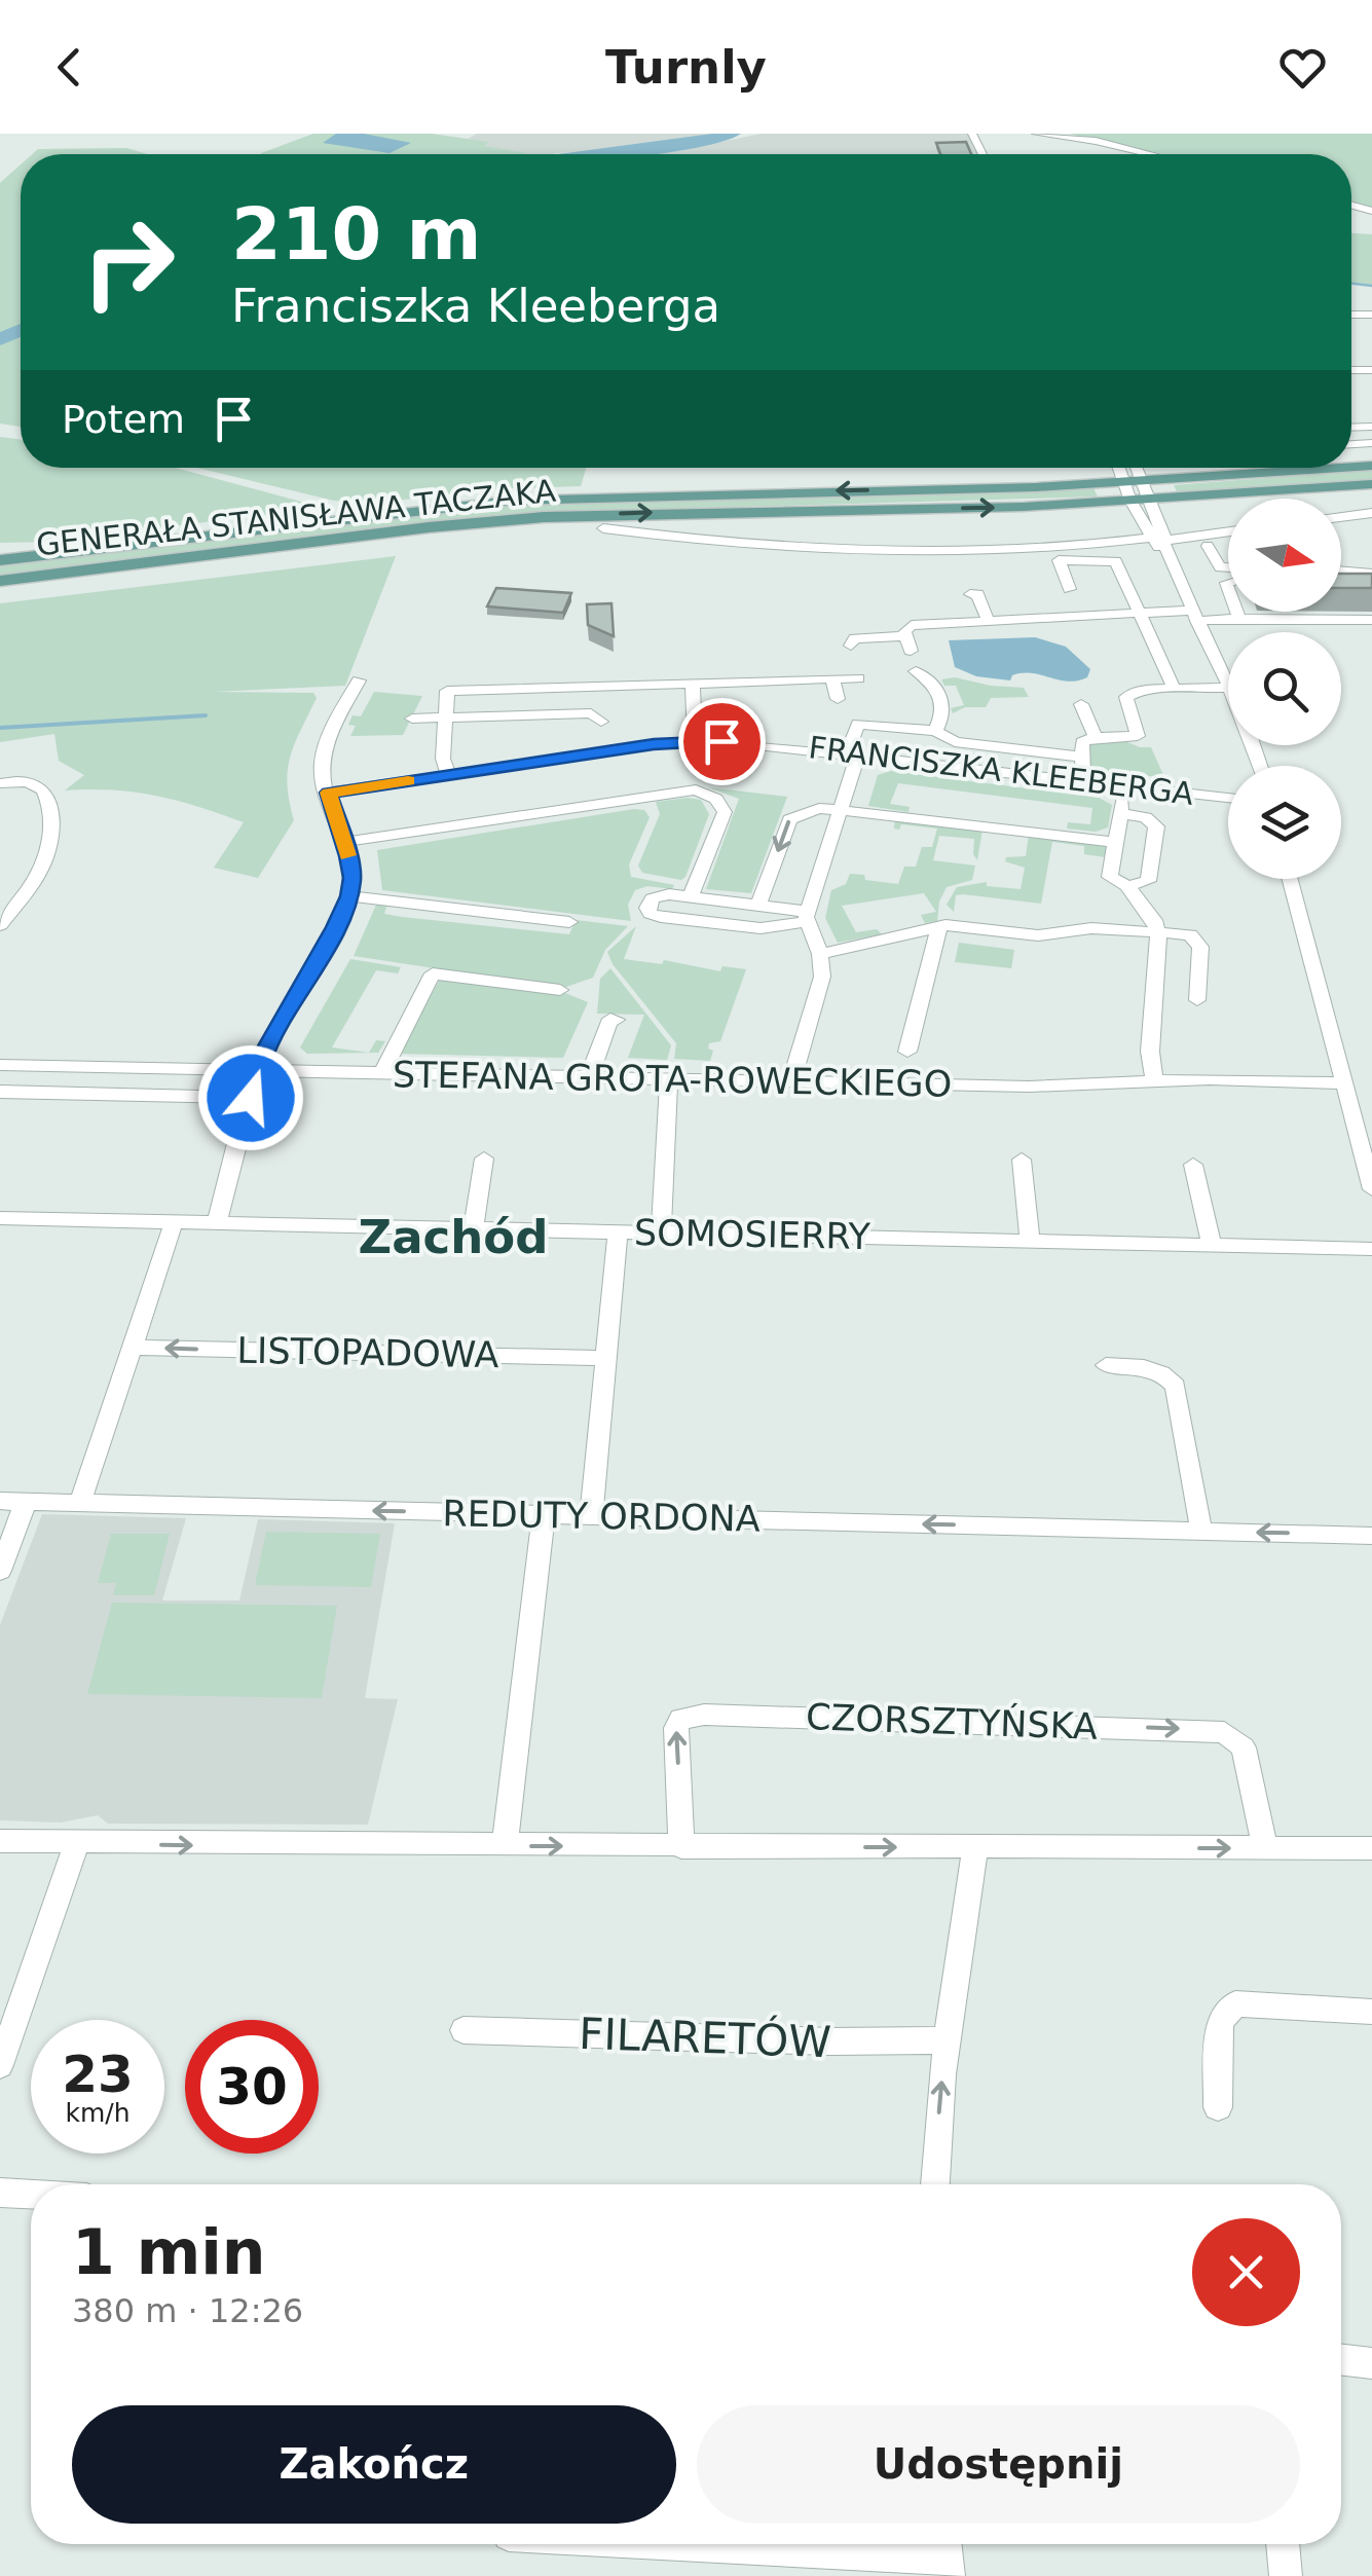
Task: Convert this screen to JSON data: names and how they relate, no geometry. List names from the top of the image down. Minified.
{"streets":{"main road":["GENERAŁA STANISŁAWA TACZAKA"],"street":["FRANCISZKA KLEEBERGA","STEFANA GROTA-ROWECKIEGO","SOMOSIERRY","LISTOPADOWA","REDUTY ORDONA","CZORSZTYŃSKA","FILARETÓW"]},"one_way":["LISTOPADOWA","REDUTY ORDONA"],"districts":["Zachód"],"north":"right","page":{"header":"Turnly","turn":["210 m","Franciszka Kleeberga"],"then":"Potem","speed":"23 km/h","limit":"30","heading":["1 min","380 m · 12:26"],"buttons":["Zakończ","Udostępnij"]}}
